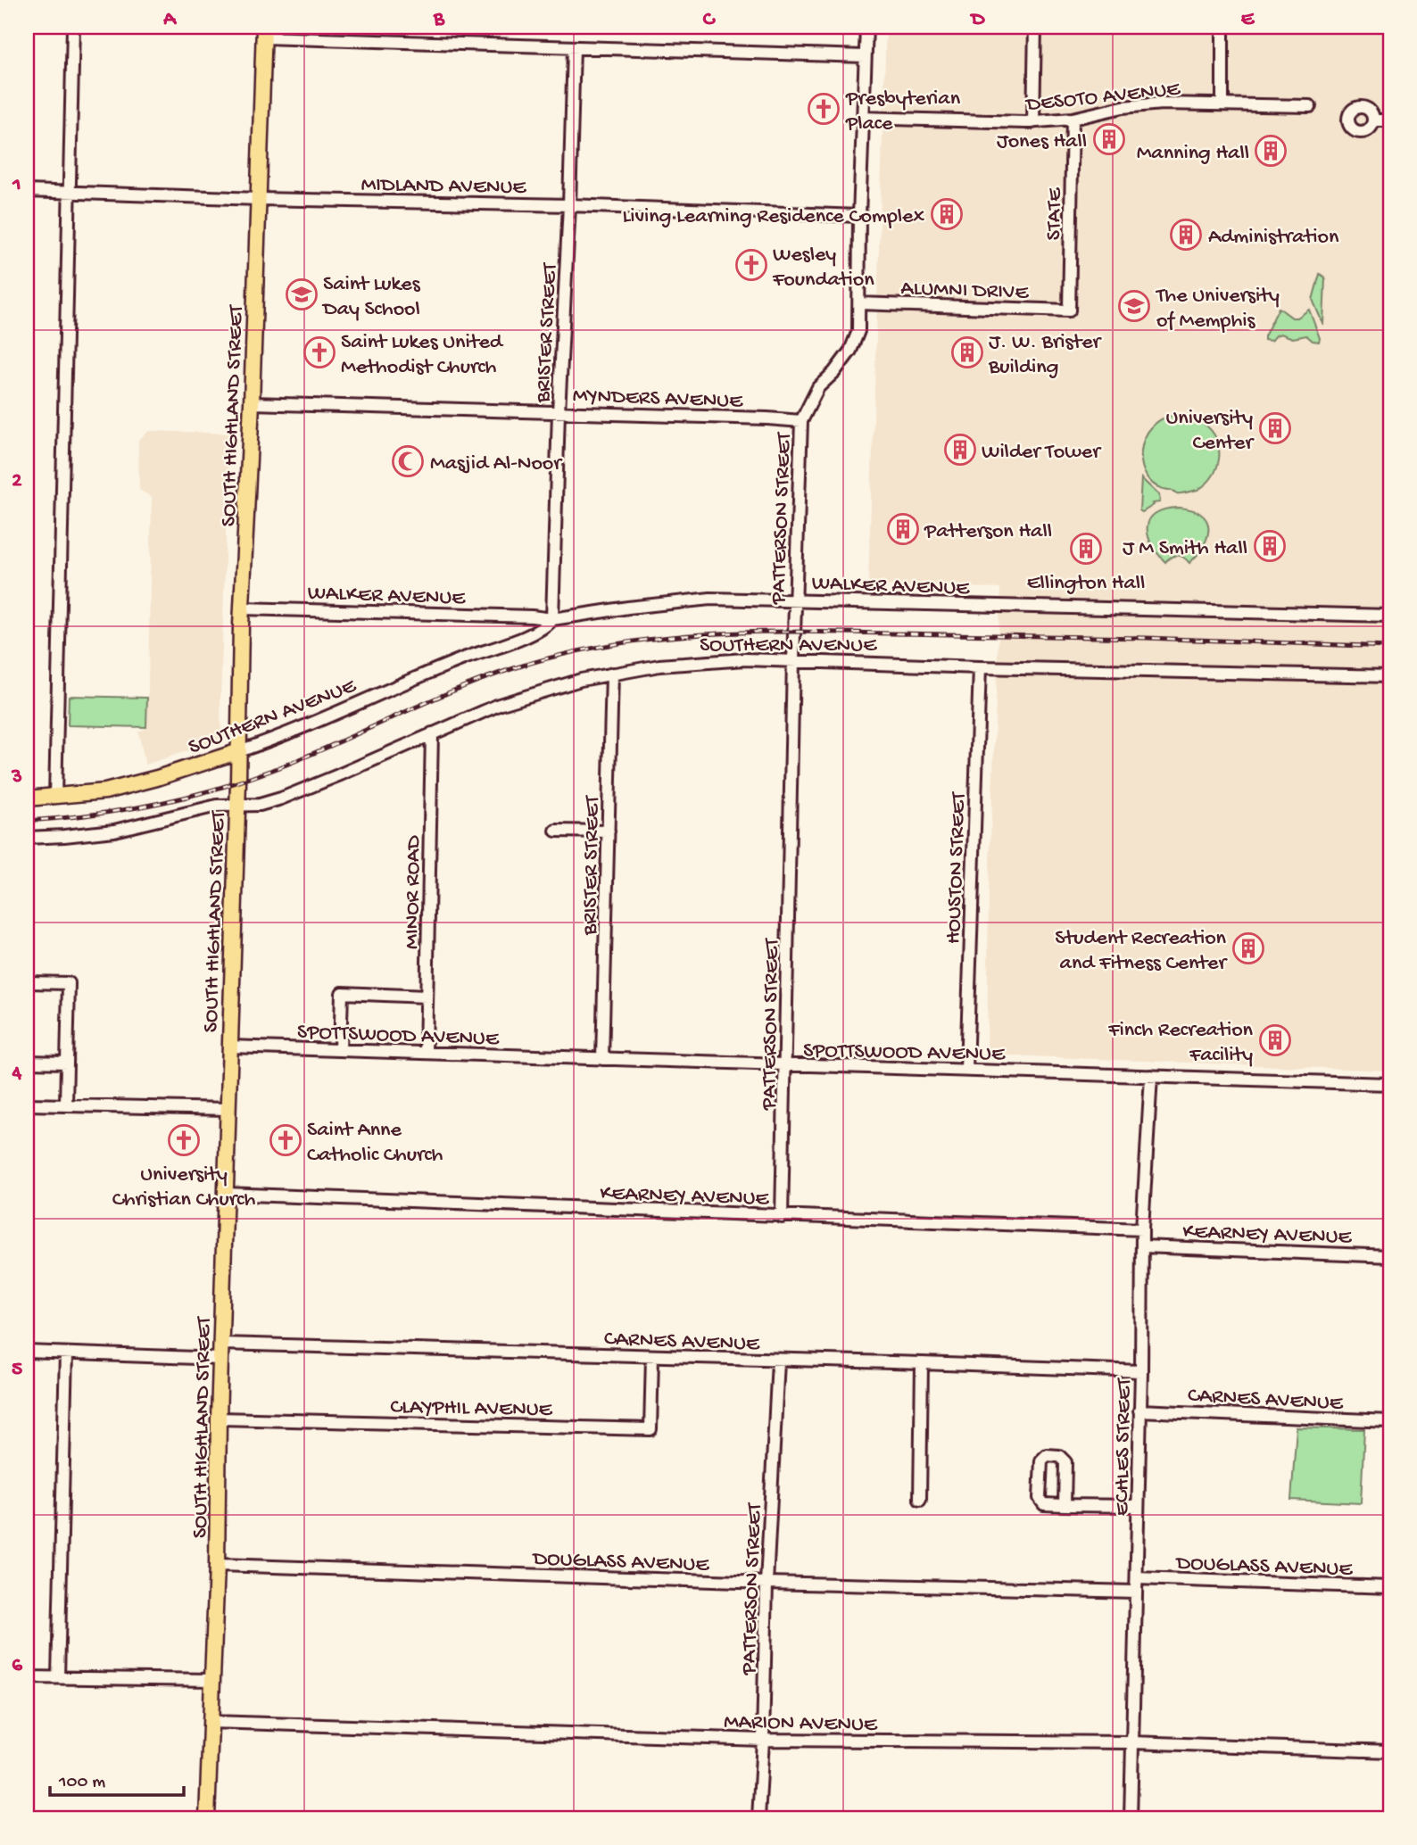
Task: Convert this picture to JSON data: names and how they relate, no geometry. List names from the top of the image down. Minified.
{"streets":{"main road":["SOUTH HIGHLAND STREET","SOUTHERN AVENUE"],"street":["DESOTO AVENUE","MIDLAND AVENUE","STATE","ALUMNI DRIVE","BRISTER STREET","MYNDERS AVENUE","PATTERSON STREET","WALKER AVENUE","HOUSTON STREET","MINOR ROAD","SPOTTSWOOD AVENUE","KEARNEY AVENUE","CARNES AVENUE","CLAYPHIL AVENUE","ECHLES STREET","DOUGLASS AVENUE","MARION AVENUE"]},"crossings":[["DESOTO AVENUE","STATE"],["DESOTO AVENUE","PATTERSON STREET"],["MIDLAND AVENUE","BRISTER STREET"],["MIDLAND AVENUE","SOUTH HIGHLAND STREET"],["MIDLAND AVENUE","PATTERSON STREET"],["STATE","ALUMNI DRIVE"],["ALUMNI DRIVE","PATTERSON STREET"],["BRISTER STREET","MYNDERS AVENUE"],["BRISTER STREET","WALKER AVENUE"],["BRISTER STREET","SOUTHERN AVENUE"],["BRISTER STREET","SPOTTSWOOD AVENUE"],["MYNDERS AVENUE","SOUTH HIGHLAND STREET"],["MYNDERS AVENUE","PATTERSON STREET"],["SOUTH HIGHLAND STREET","WALKER AVENUE"],["SOUTH HIGHLAND STREET","SOUTHERN AVENUE"],["SOUTH HIGHLAND STREET","SPOTTSWOOD AVENUE"],["SOUTH HIGHLAND STREET","KEARNEY AVENUE"],["SOUTH HIGHLAND STREET","CARNES AVENUE"],["SOUTH HIGHLAND STREET","CLAYPHIL AVENUE"],["SOUTH HIGHLAND STREET","DOUGLASS AVENUE"],["SOUTH HIGHLAND STREET","MARION AVENUE"],["PATTERSON STREET","WALKER AVENUE"],["PATTERSON STREET","SOUTHERN AVENUE"],["PATTERSON STREET","SPOTTSWOOD AVENUE"],["PATTERSON STREET","KEARNEY AVENUE"],["PATTERSON STREET","CARNES AVENUE"],["PATTERSON STREET","DOUGLASS AVENUE"],["PATTERSON STREET","MARION AVENUE"],["WALKER AVENUE","SOUTHERN AVENUE"],["SOUTHERN AVENUE","HOUSTON STREET"],["SOUTHERN AVENUE","MINOR ROAD"],["HOUSTON STREET","SPOTTSWOOD AVENUE"],["MINOR ROAD","SPOTTSWOOD AVENUE"],["SPOTTSWOOD AVENUE","ECHLES STREET"],["KEARNEY AVENUE","ECHLES STREET"],["CARNES AVENUE","CLAYPHIL AVENUE"],["CARNES AVENUE","ECHLES STREET"],["ECHLES STREET","DOUGLASS AVENUE"],["ECHLES STREET","MARION AVENUE"]],"places":{"church":["Presbyterian Place","Wesley Foundation","Saint Lukes United Methodist Church","University Christian Church","Saint Anne Catholic Church"],"building":["Jones Hall","Manning Hall","Living Learning Residence Complex","Administration","J. W. Brister Building","University Center","Wilder Tower","Patterson Hall","J M Smith Hall","Ellington Hall","Student Recreation and Fitness Center","Finch Recreation Facility"],"school or university":["Saint Lukes Day School","The University of Memphis"],"mosque":["Masjid Al-Noor"]},"scale_bar":"100 m","grid":{"columns":["A","B","C","D","E"],"rows":["1","2","3","4","5","6"]}}
